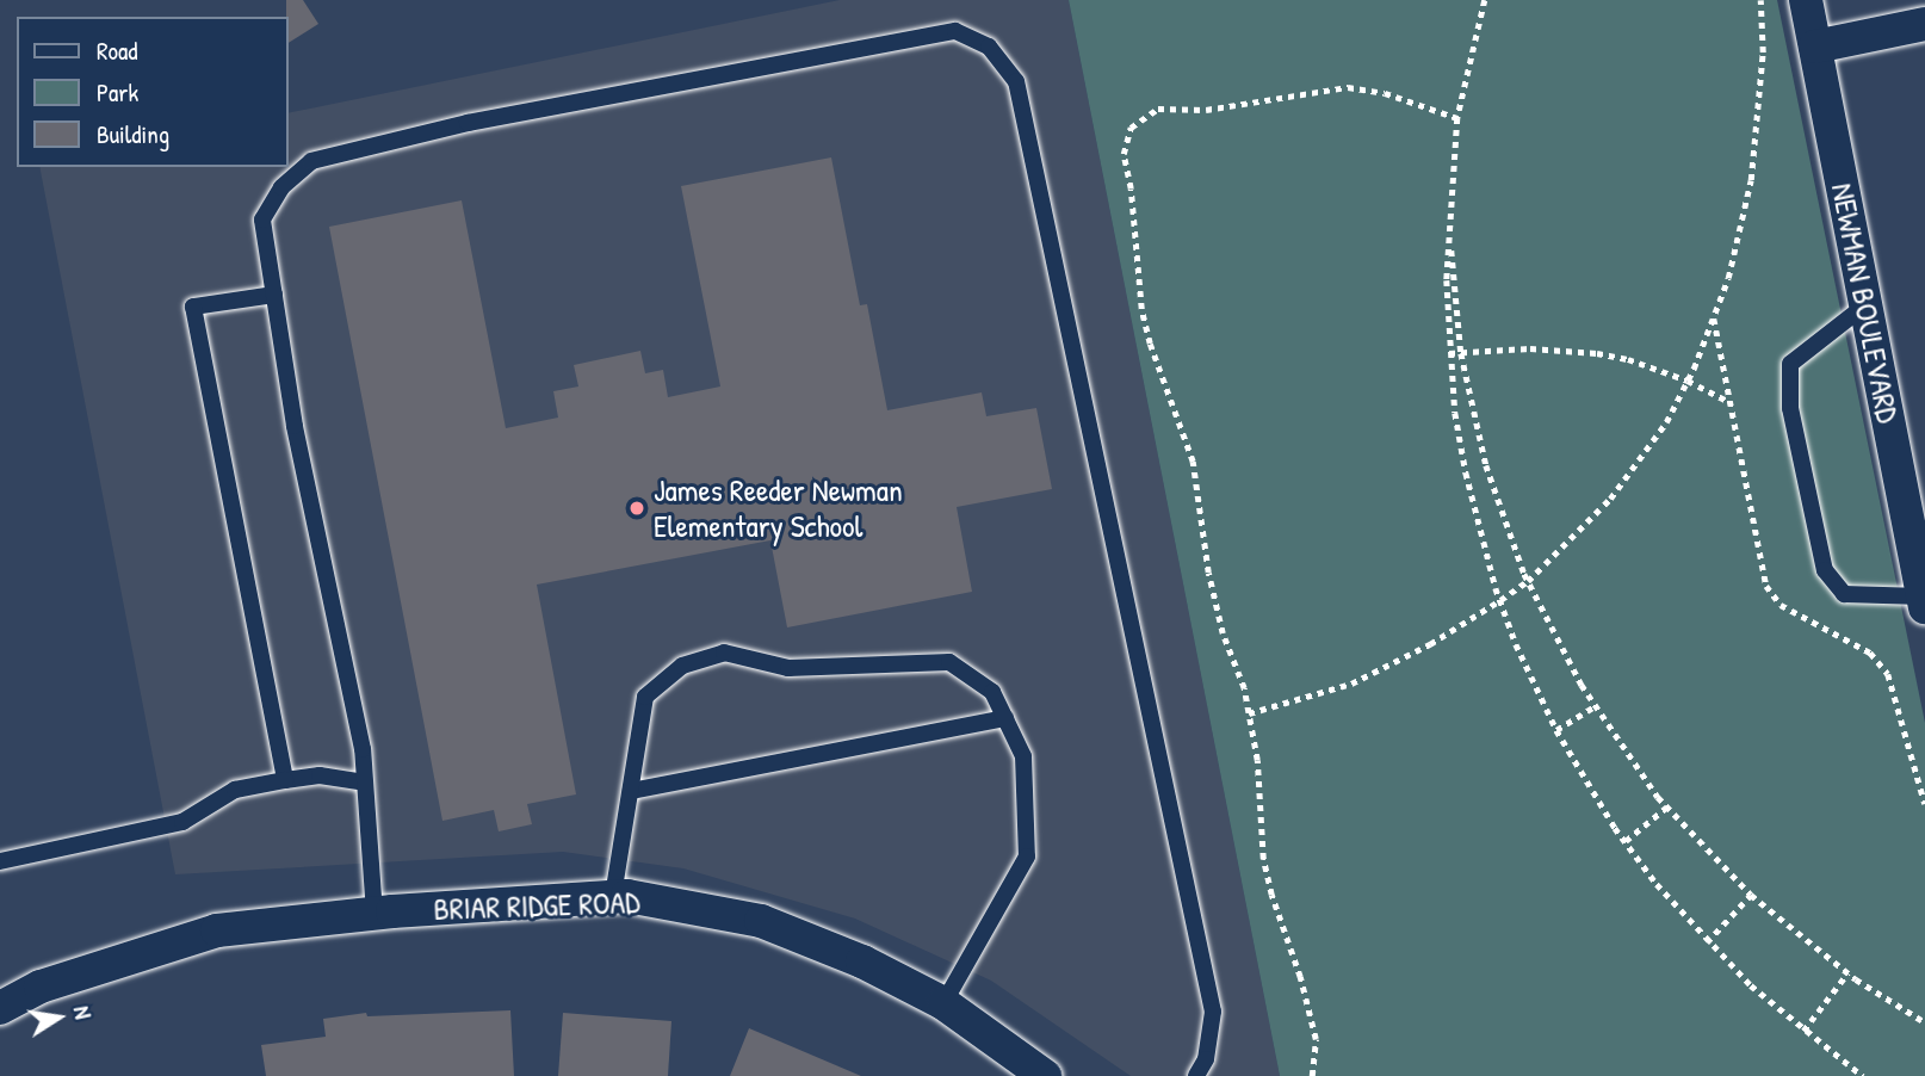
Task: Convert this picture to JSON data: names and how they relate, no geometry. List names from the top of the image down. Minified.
{"streets":{"street":["NEWMAN BOULEVARD","BRIAR RIDGE ROAD"]},"places":["James Reeder Newman Elementary School"],"legend":["Road","Park","Building"],"north":"right"}
